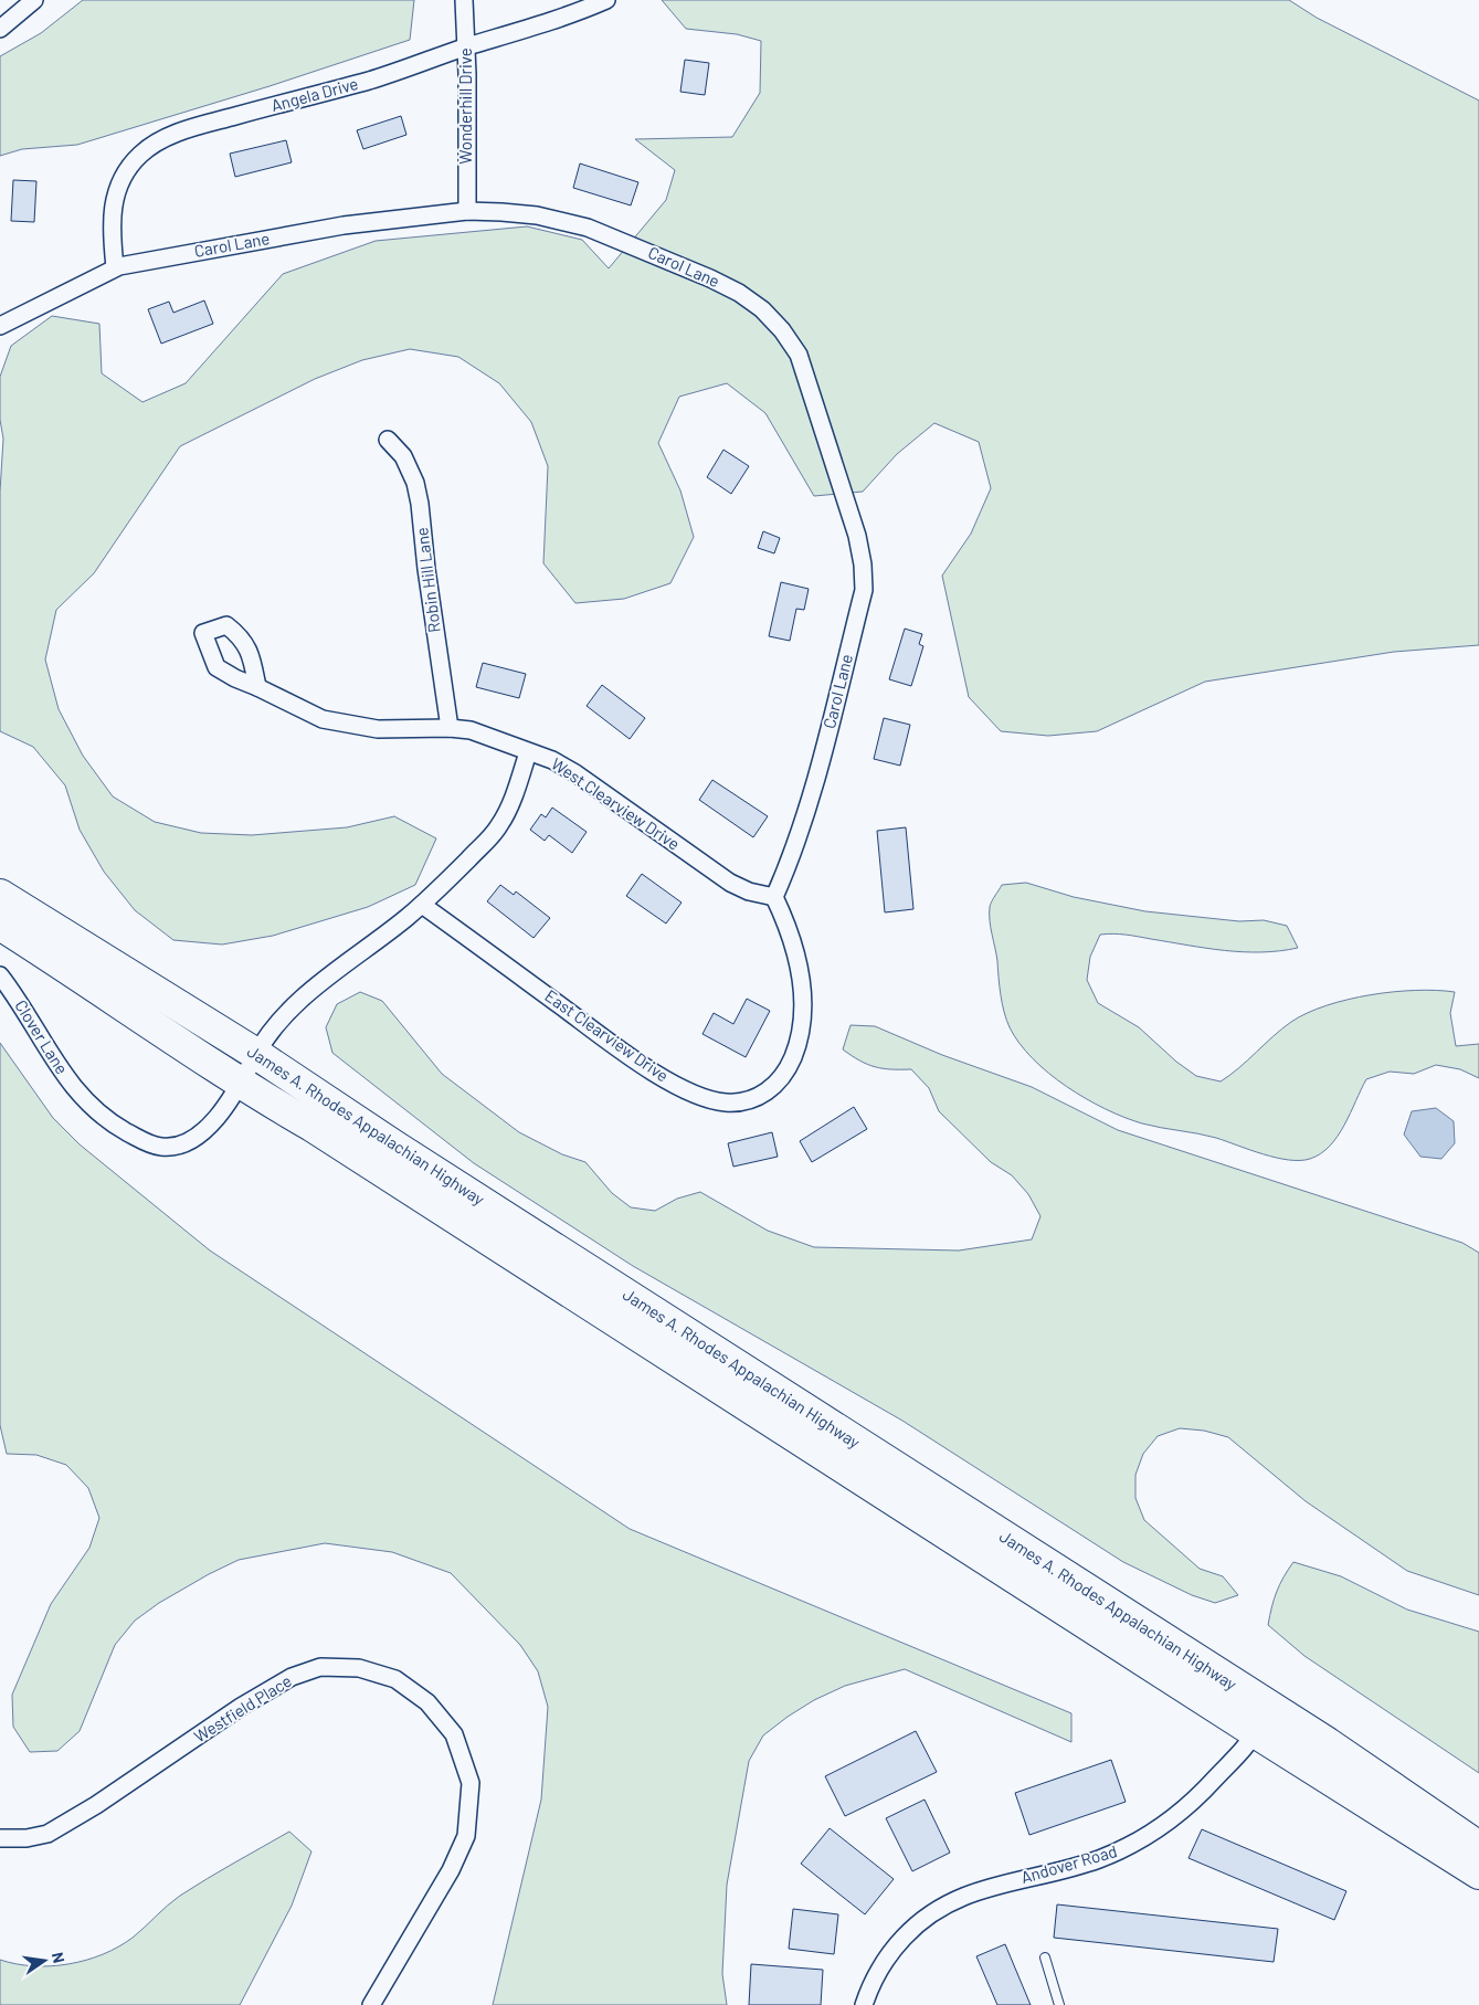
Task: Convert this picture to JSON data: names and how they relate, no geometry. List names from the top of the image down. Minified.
{"streets":{"highway":["James A. Rhodes Appalachian Highway"],"street":["Angela Drive","Wonderhill Drive","Carol Lane","Robin Hill Lane","West Clearview Drive","East Clearview Drive","Clover Lane","Westfield Place","Andover Road"]},"crossings":[["Angela Drive","Wonderhill Drive"],["Angela Drive","Carol Lane"],["Wonderhill Drive","Carol Lane"],["Carol Lane","West Clearview Drive"],["Carol Lane","East Clearview Drive"],["West Clearview Drive","East Clearview Drive"],["West Clearview Drive","Clover Lane"],["West Clearview Drive","James A. Rhodes Appalachian Highway"],["Clover Lane","James A. Rhodes Appalachian Highway"],["James A. Rhodes Appalachian Highway","Andover Road"]],"north":"right"}
